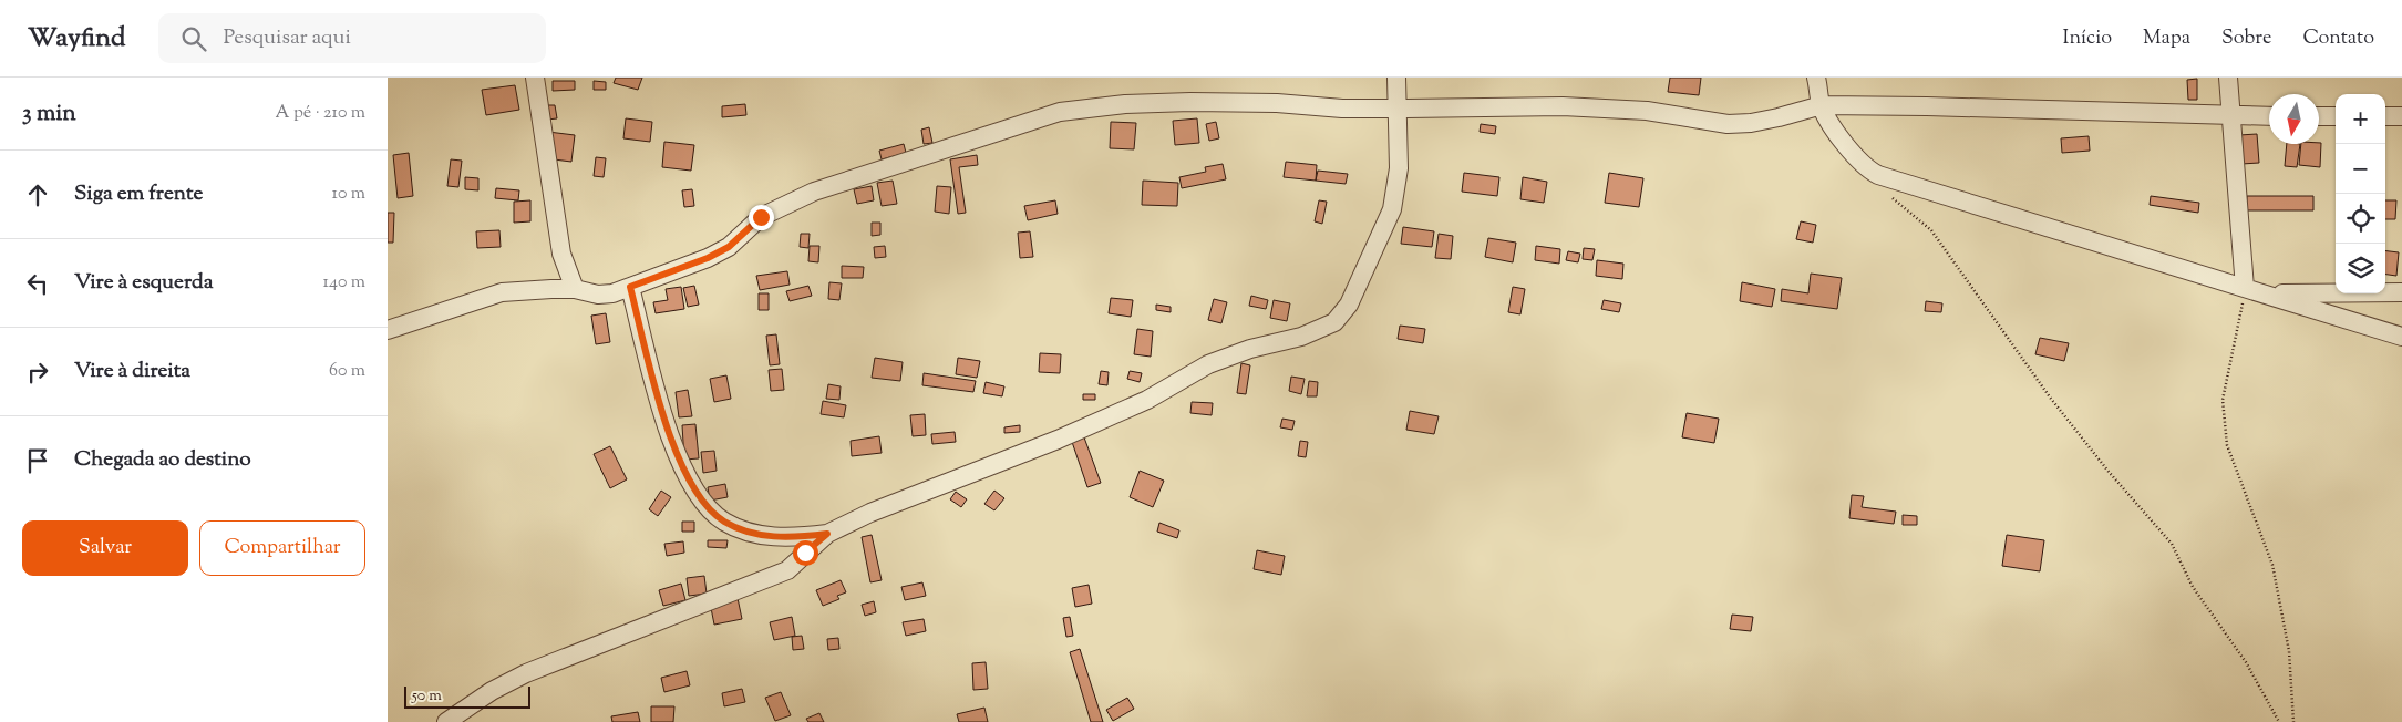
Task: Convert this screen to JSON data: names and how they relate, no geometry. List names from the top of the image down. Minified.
{"scale_bar":"50 m","north":"bottom","page":{"header":"Wayfind","search":"Pesquisar aqui","nav":["Início","Mapa","Sobre","Contato"],"heading":["3 min","A pé · 210 m"],"map_buttons":["+","−"],"list":[["Siga em frente","10 m"],["Vire à esquerda","140 m"],["Vire à direita","60 m"],"Chegada ao destino"],"buttons":["Salvar","Compartilhar"],"scale":"50 m"}}
